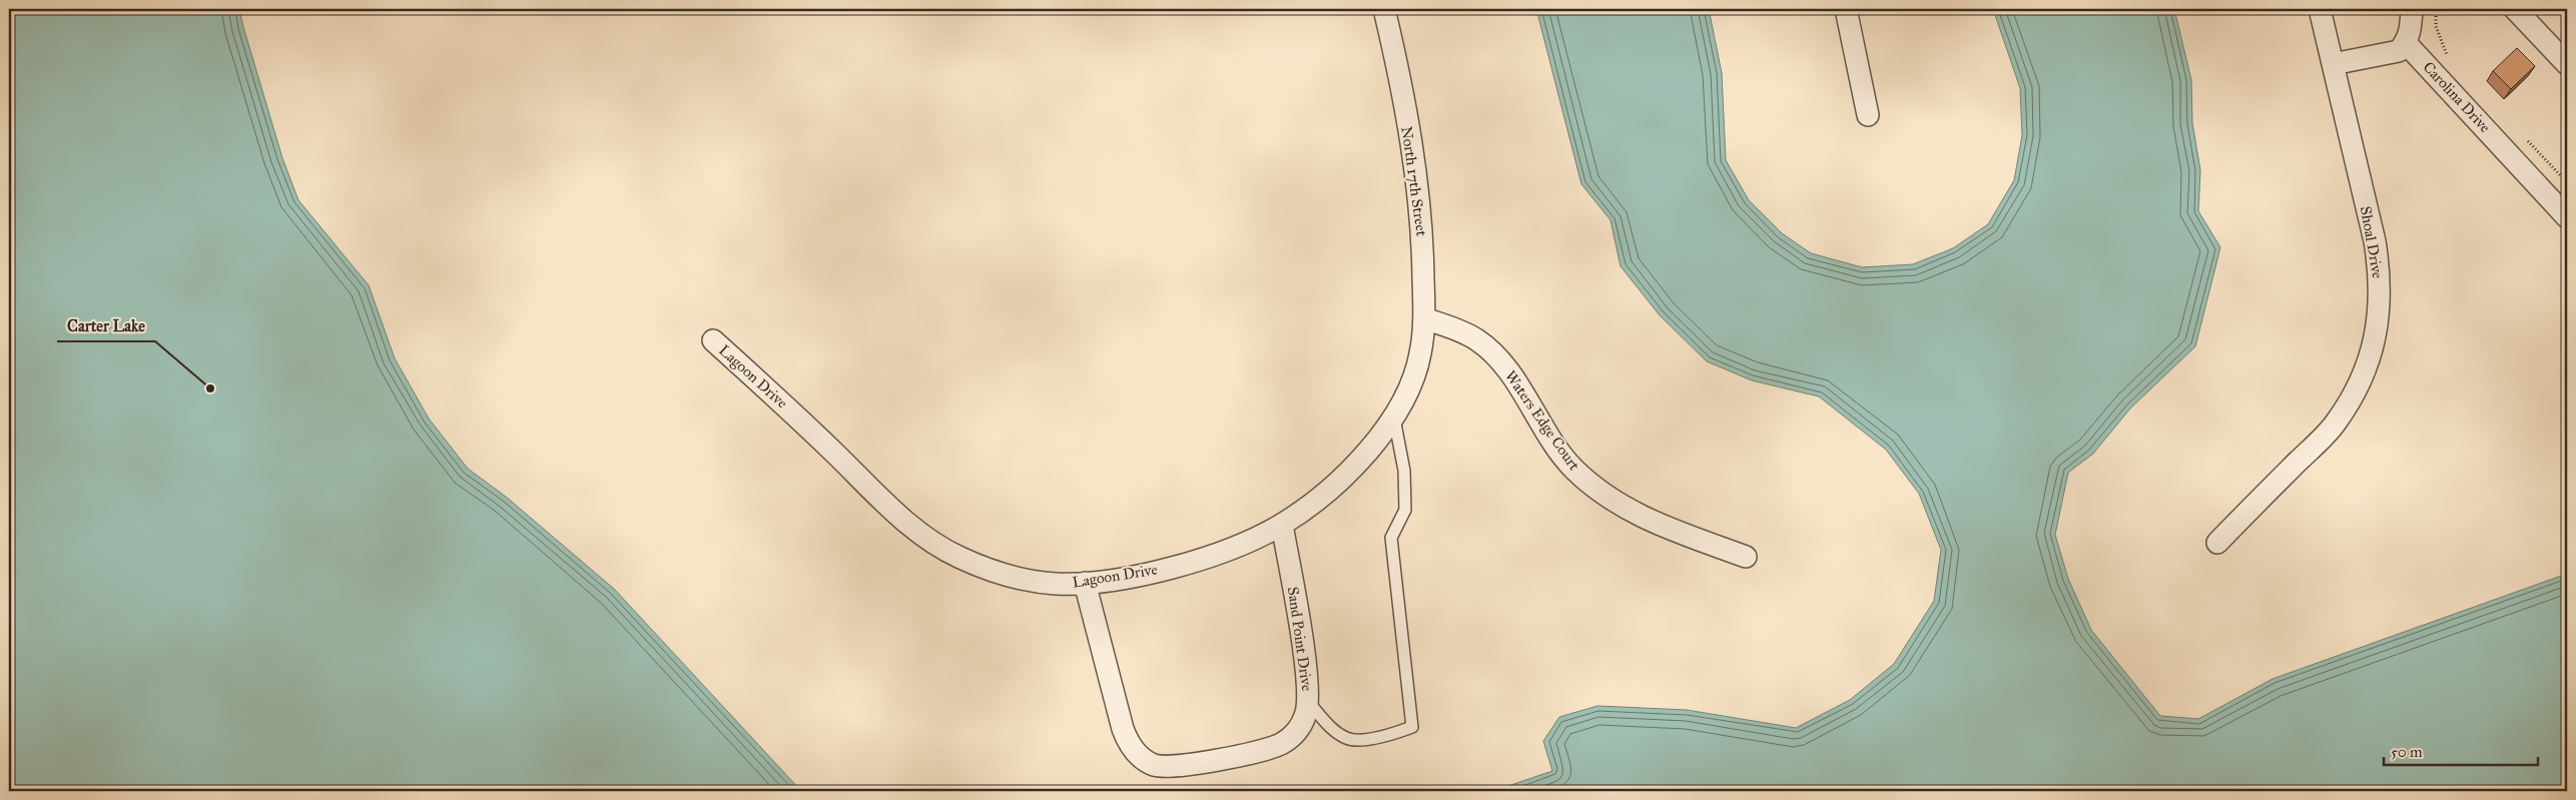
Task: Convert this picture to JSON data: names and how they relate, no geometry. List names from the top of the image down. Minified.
{"streets":{"street":["Carolina Drive","North 17th Street","Shoal Drive","Lagoon Drive","Waters Edge Court","Sand Point Drive"]},"crossings":[["North 17th Street","Lagoon Drive"],["North 17th Street","Waters Edge Court"],["Lagoon Drive","Sand Point Drive"]],"places":["Carter Lake"],"scale_bar":"50 m"}
